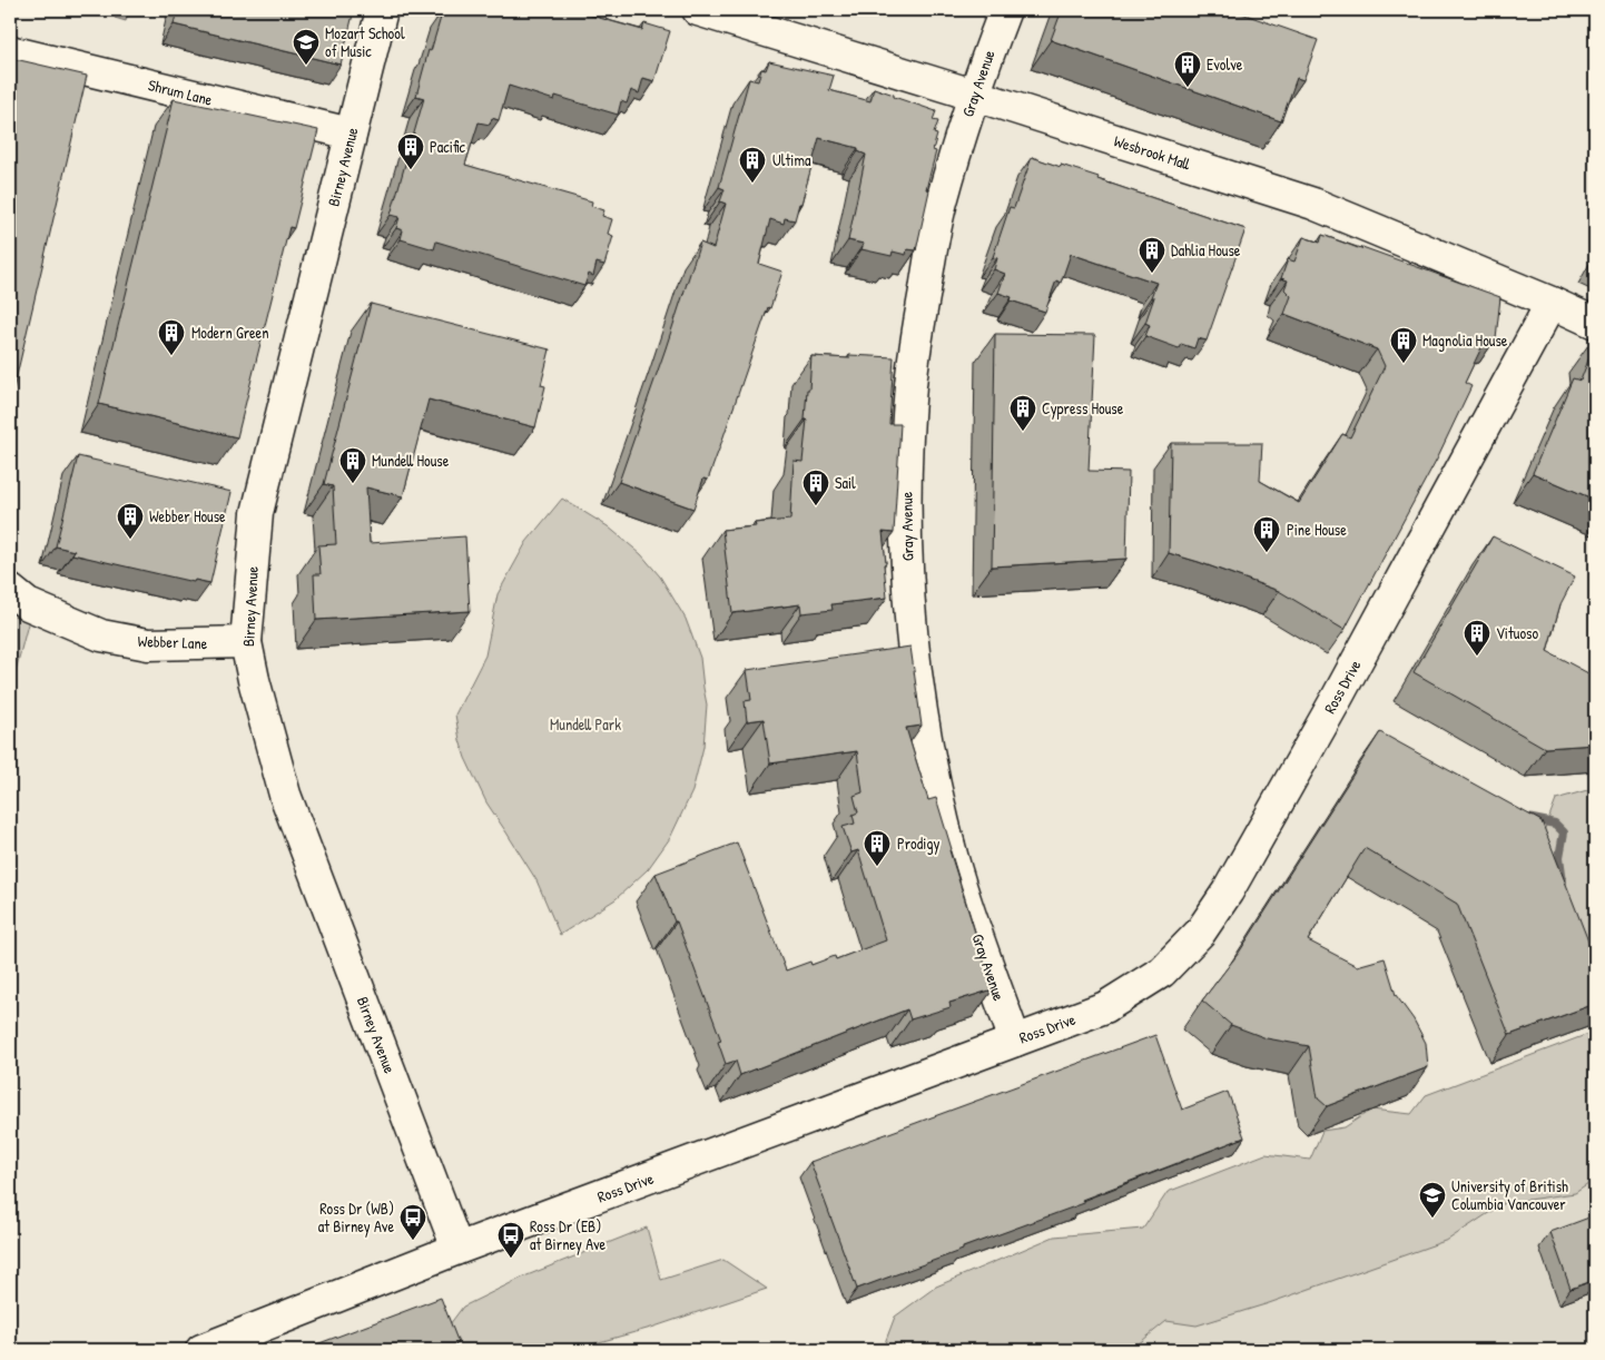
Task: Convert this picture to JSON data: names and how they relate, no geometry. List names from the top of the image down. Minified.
{"streets":{"street":["Gray Avenue","Shrum Lane","Wesbrook Mall","Birney Avenue","Webber Lane","Ross Drive"]},"crossings":[["Gray Avenue","Wesbrook Mall"],["Gray Avenue","Ross Drive"],["Shrum Lane","Birney Avenue"],["Wesbrook Mall","Ross Drive"],["Birney Avenue","Webber Lane"],["Birney Avenue","Ross Drive"]],"parks":["Mundell Park"],"places":{"school or university":["Mozart School of Music","University of British Columbia Vancouver"],"building":["Evolve","Pacific","Ultima","Dahlia House","Modern Green","Magnolia House","Cypress House","Mundell House","Sail","Webber House","Pine House","Vituoso","Prodigy"],"bus stop":["Ross Dr (WB) at Birney Ave","Ross Dr (EB) at Birney Ave"]}}
